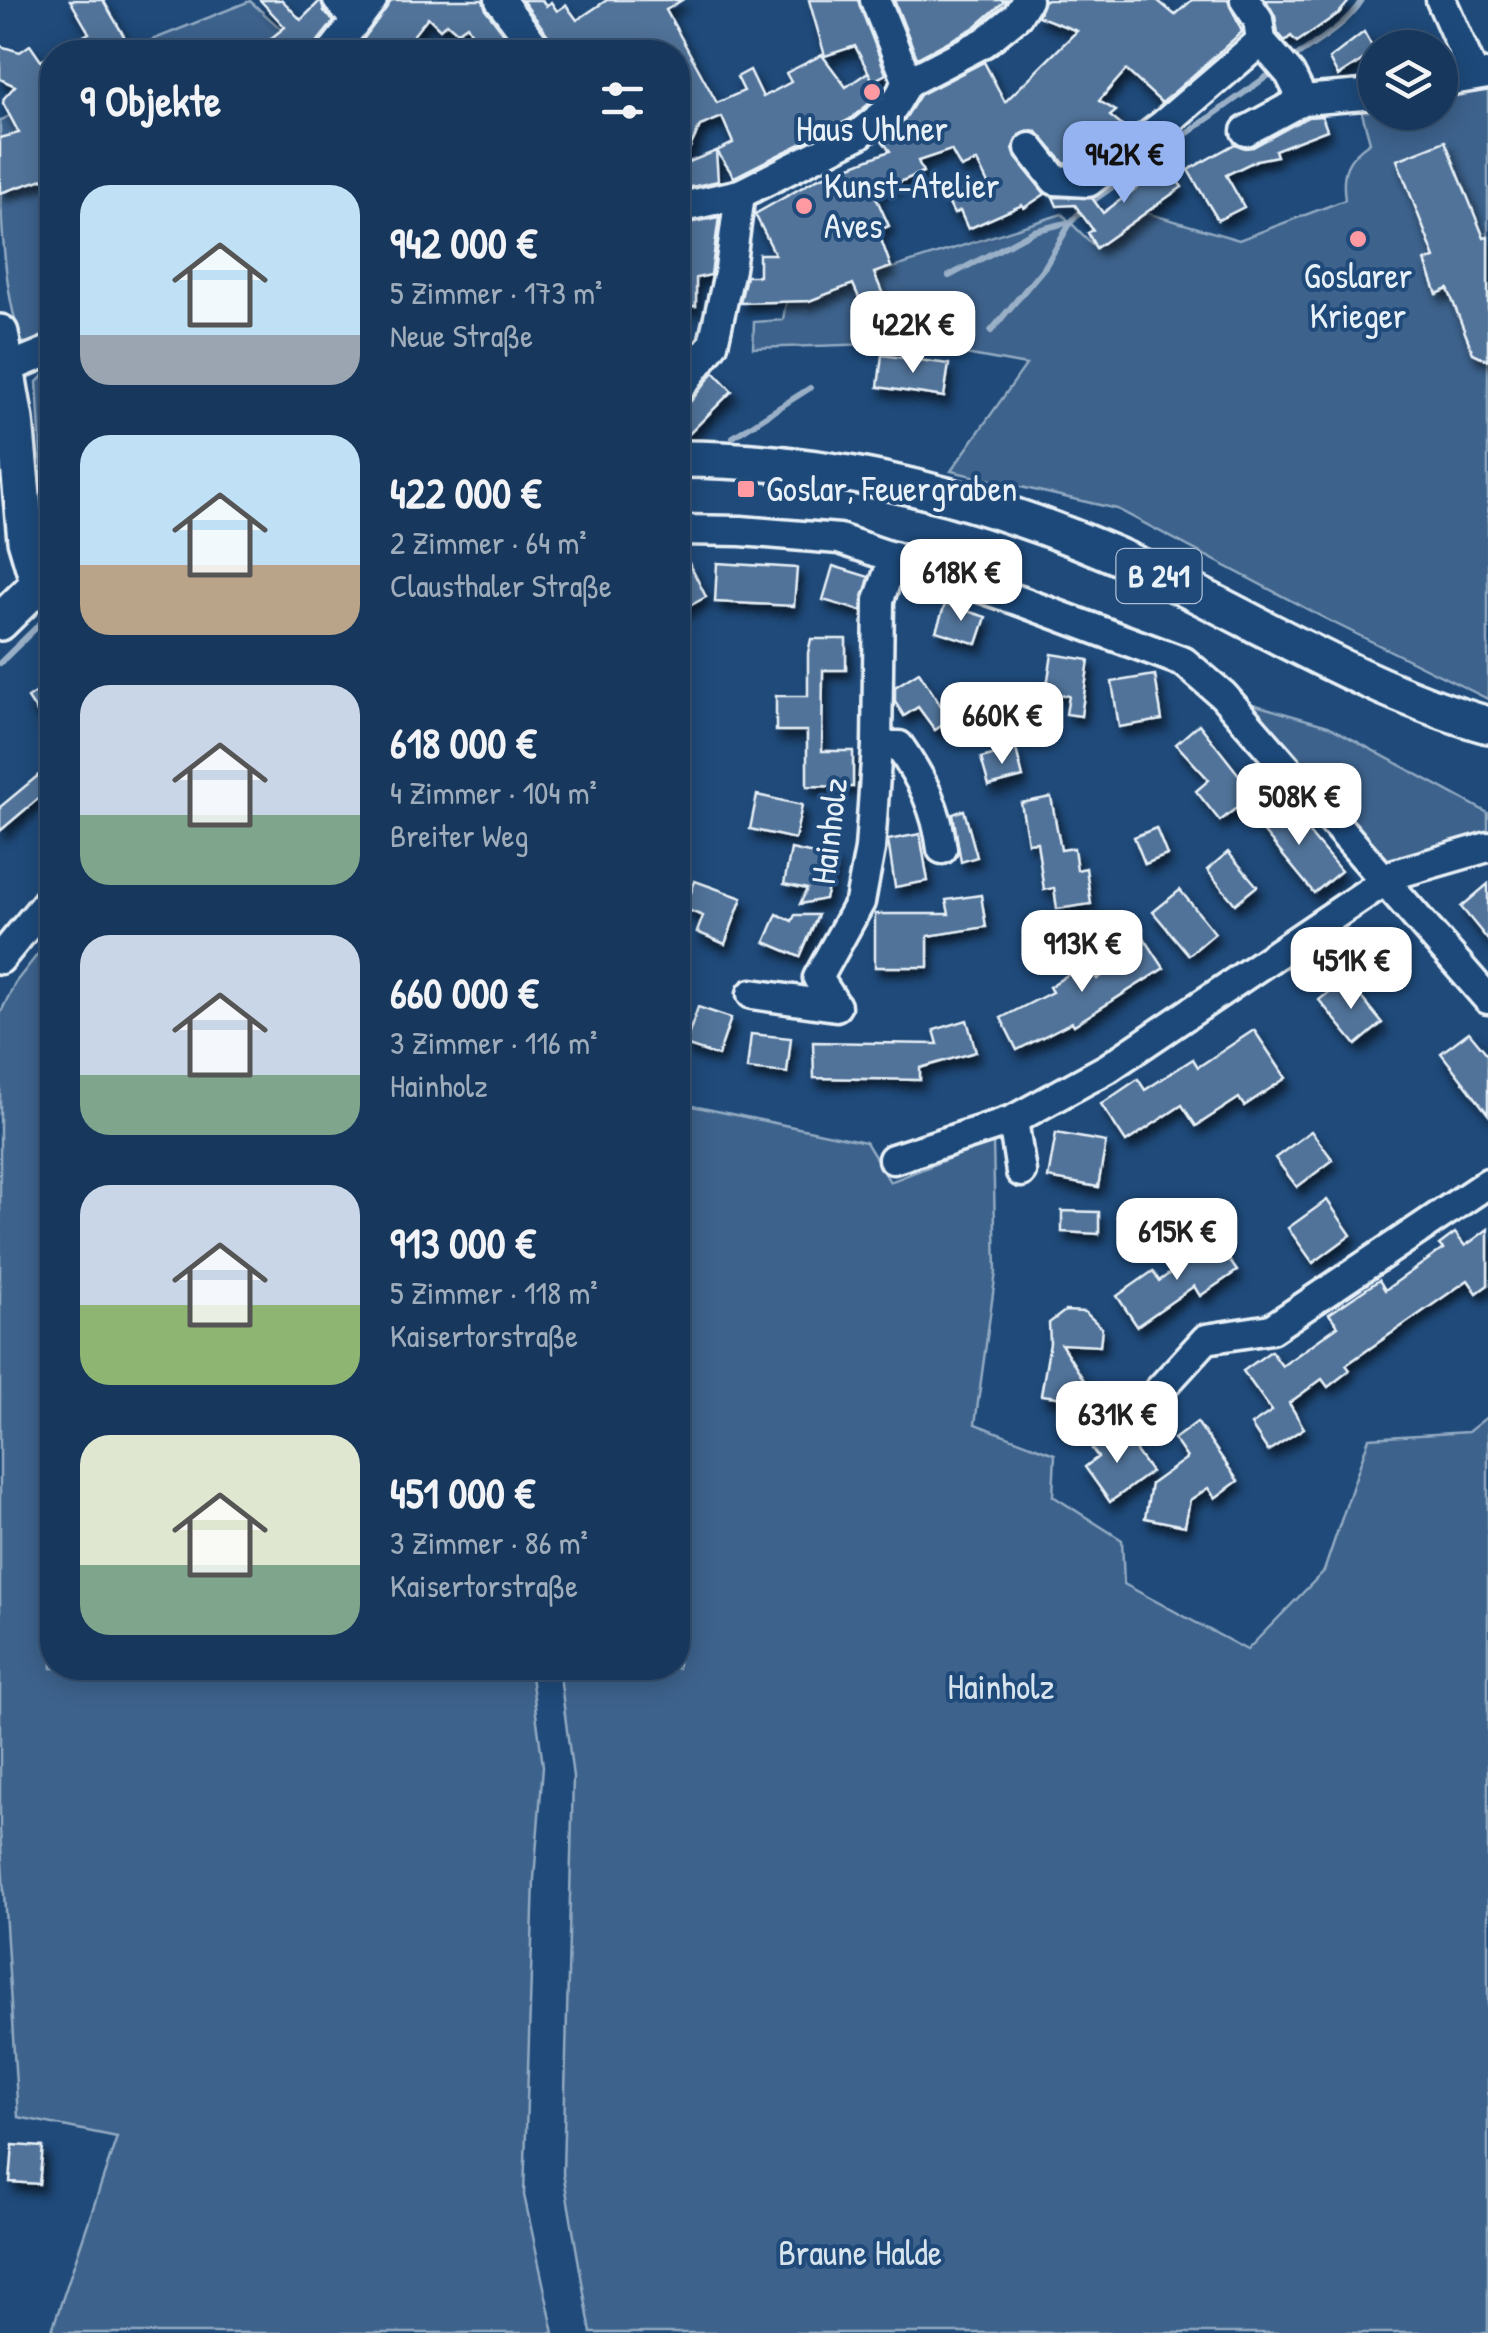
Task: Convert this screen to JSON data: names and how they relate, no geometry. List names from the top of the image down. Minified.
{"streets":{"main road":["B 241"],"street":["Hainholz"]},"parks":["Hainholz","Braune Halde"],"places":{"other":["Haus Uhlner","Kunst-Atelier Aves","Goslarer Krieger"],"transit":["Goslar, Feuergraben"]},"page":{"heading":"9 Objekte","price":["942K €","422K €","618K €","660K €","508K €","913K €","451K €","615K €","631K €"],"list":[{"name":"942 000 €","note":"5 Zimmer · 173 m² · Neue Straße"},{"name":"422 000 €","note":"2 Zimmer · 64 m² · Clausthaler Straße"},{"name":"618 000 €","note":"4 Zimmer · 104 m² · Breiter Weg"},{"name":"660 000 €","note":"3 Zimmer · 116 m² · Hainholz"},{"name":"913 000 €","note":"5 Zimmer · 118 m² · Kaisertorstraße"},{"name":"451 000 €","note":"3 Zimmer · 86 m² · Kaisertorstraße"}]}}
